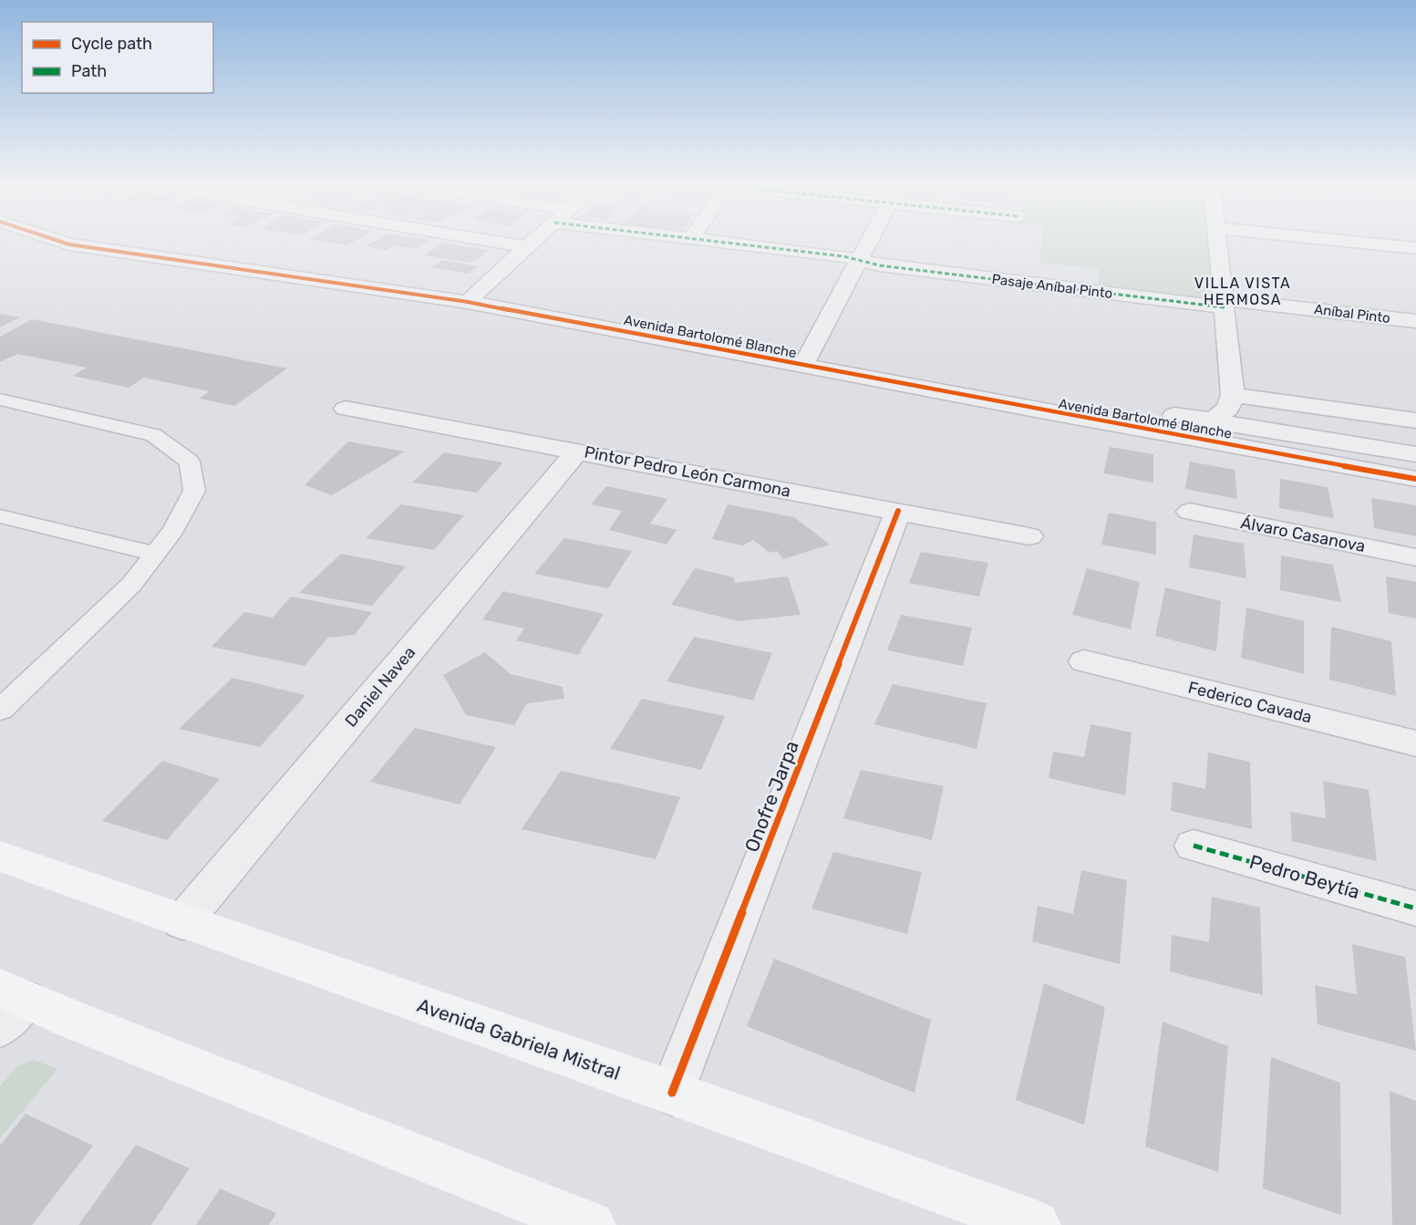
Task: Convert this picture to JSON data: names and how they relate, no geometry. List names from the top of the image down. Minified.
{"streets":{"main road":["Avenida Gabriela Mistral"],"street":["Pasaje Aníbal Pinto","Aníbal Pinto","Avenida Bartolomé Blanche","Pintor Pedro León Carmona","Álvaro Casanova","Daniel Navea","Federico Cavada","Onofre Jarpa","Pedro Beytía"]},"crossings":[["Pasaje Aníbal Pinto","Aníbal Pinto"],["Pintor Pedro León Carmona","Daniel Navea"],["Pintor Pedro León Carmona","Onofre Jarpa"],["Daniel Navea","Avenida Gabriela Mistral"],["Onofre Jarpa","Avenida Gabriela Mistral"]],"districts":["VILLA VISTA HERMOSA"],"legend":["Cycle path","Path"]}
